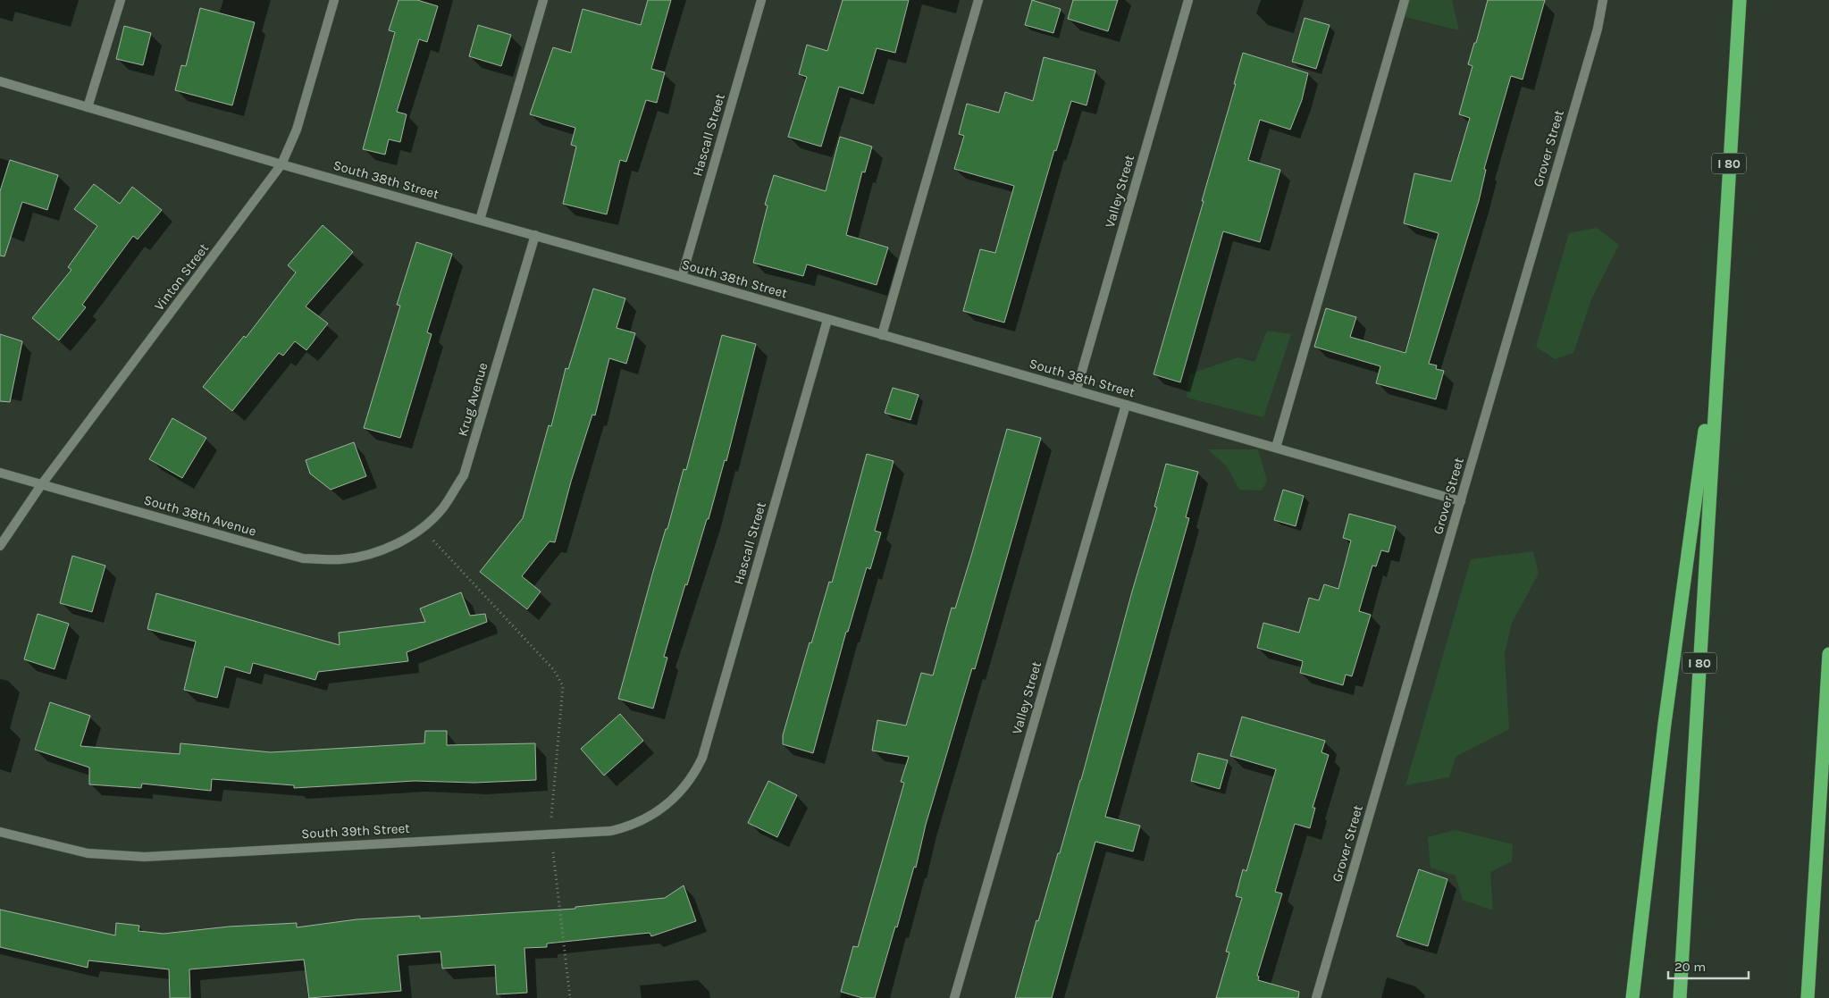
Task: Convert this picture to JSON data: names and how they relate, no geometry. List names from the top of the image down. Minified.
{"streets":{"highway":["I 80"],"street":["Hascall Street","Grover Street","South 38th Street","Valley Street","Vinton Street","Krug Avenue","South 38th Avenue","South 39th Street"]},"crossings":[["Hascall Street","South 38th Street"],["Hascall Street","South 39th Street"],["Grover Street","South 38th Street"],["South 38th Street","Valley Street"],["South 38th Street","Vinton Street"],["South 38th Street","Krug Avenue"],["Vinton Street","South 38th Avenue"],["Krug Avenue","South 38th Avenue"]],"scale_bar":"20 m"}
